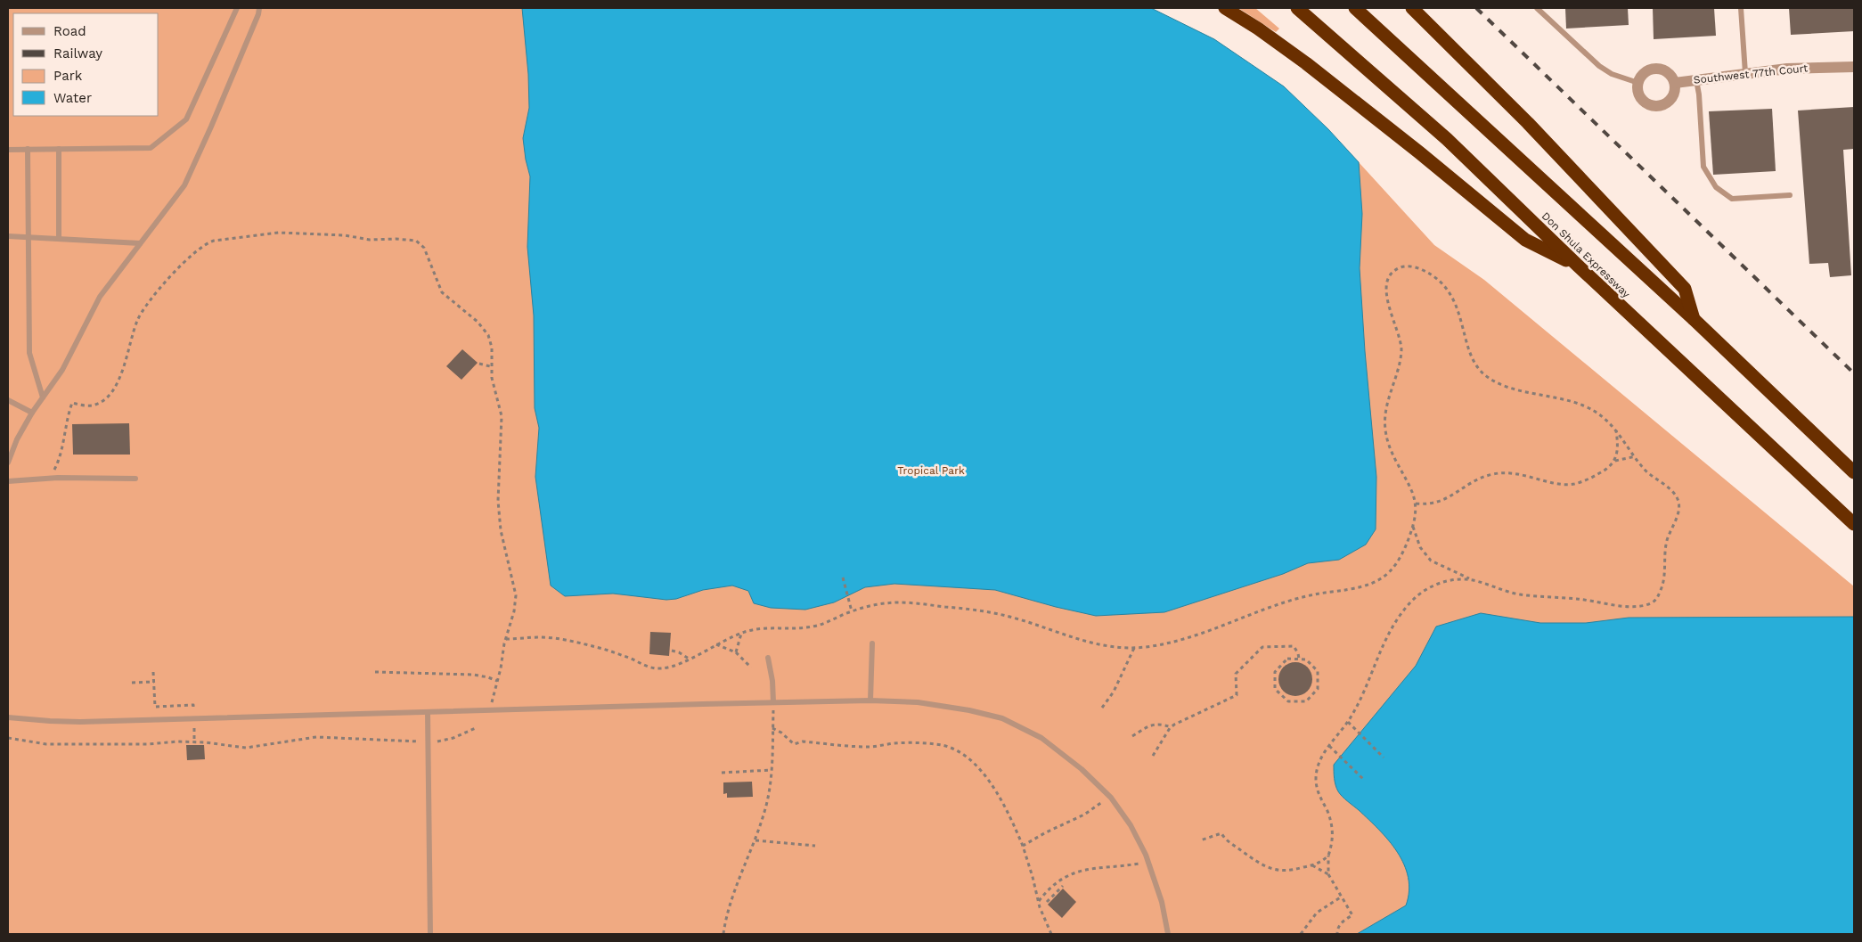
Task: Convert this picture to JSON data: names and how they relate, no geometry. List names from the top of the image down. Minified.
{"streets":{"highway":["Don Shula Expressway"],"street":["Southwest 77th Court"]},"parks":["Tropical Park"],"legend":["Road","Railway","Park","Water"]}
